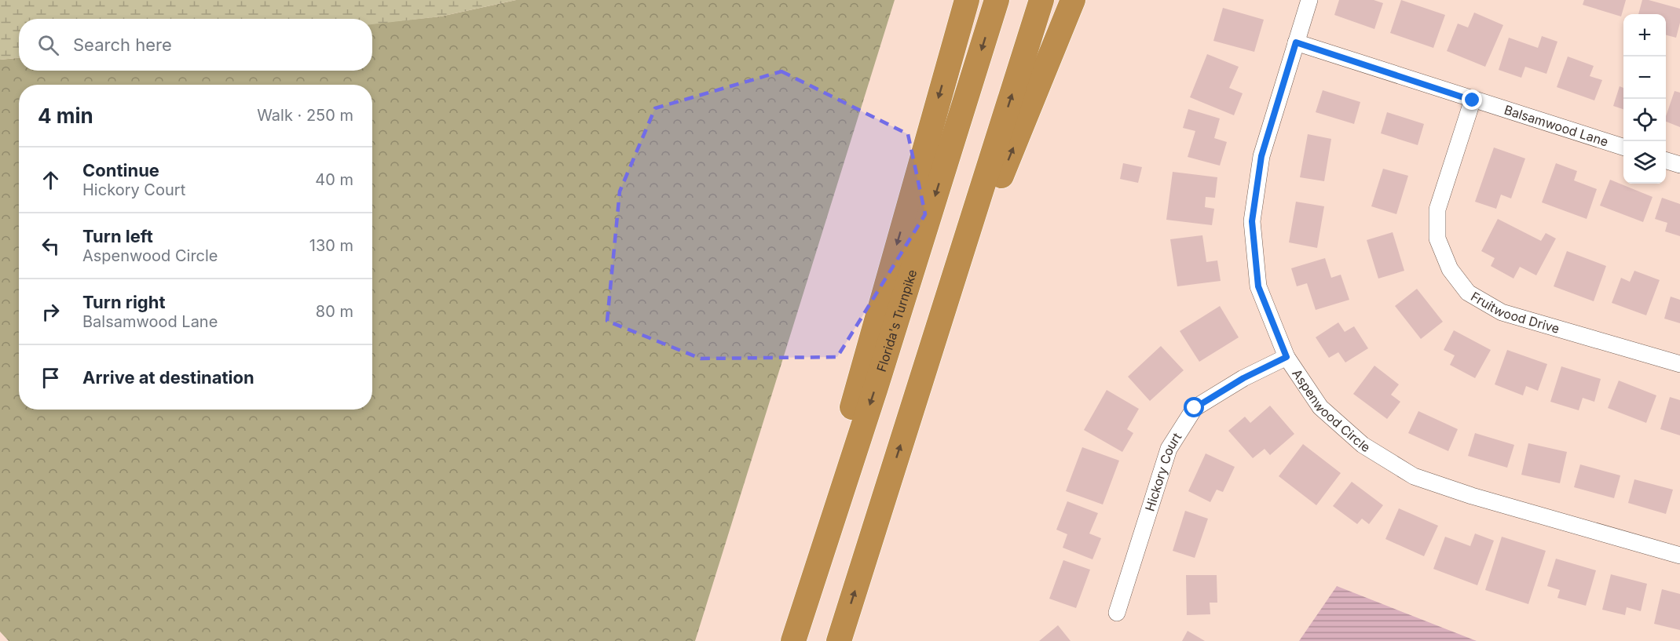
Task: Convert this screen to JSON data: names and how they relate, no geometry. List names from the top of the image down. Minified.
{"streets":{"highway":["Florida's Turnpike"],"street":["Balsamwood Lane","Fruitwood Drive","Aspenwood Circle","Hickory Court"]},"crossings":[["Balsamwood Lane","Fruitwood Drive"],["Balsamwood Lane","Aspenwood Circle"],["Aspenwood Circle","Hickory Court"]],"page":{"map_buttons":["+","−"],"search":"Search here","heading":["4 min","Walk · 250 m"],"list":[["Continue","Hickory Court","40 m"],["Turn left","Aspenwood Circle","130 m"],["Turn right","Balsamwood Lane","80 m"],"Arrive at destination"]}}
